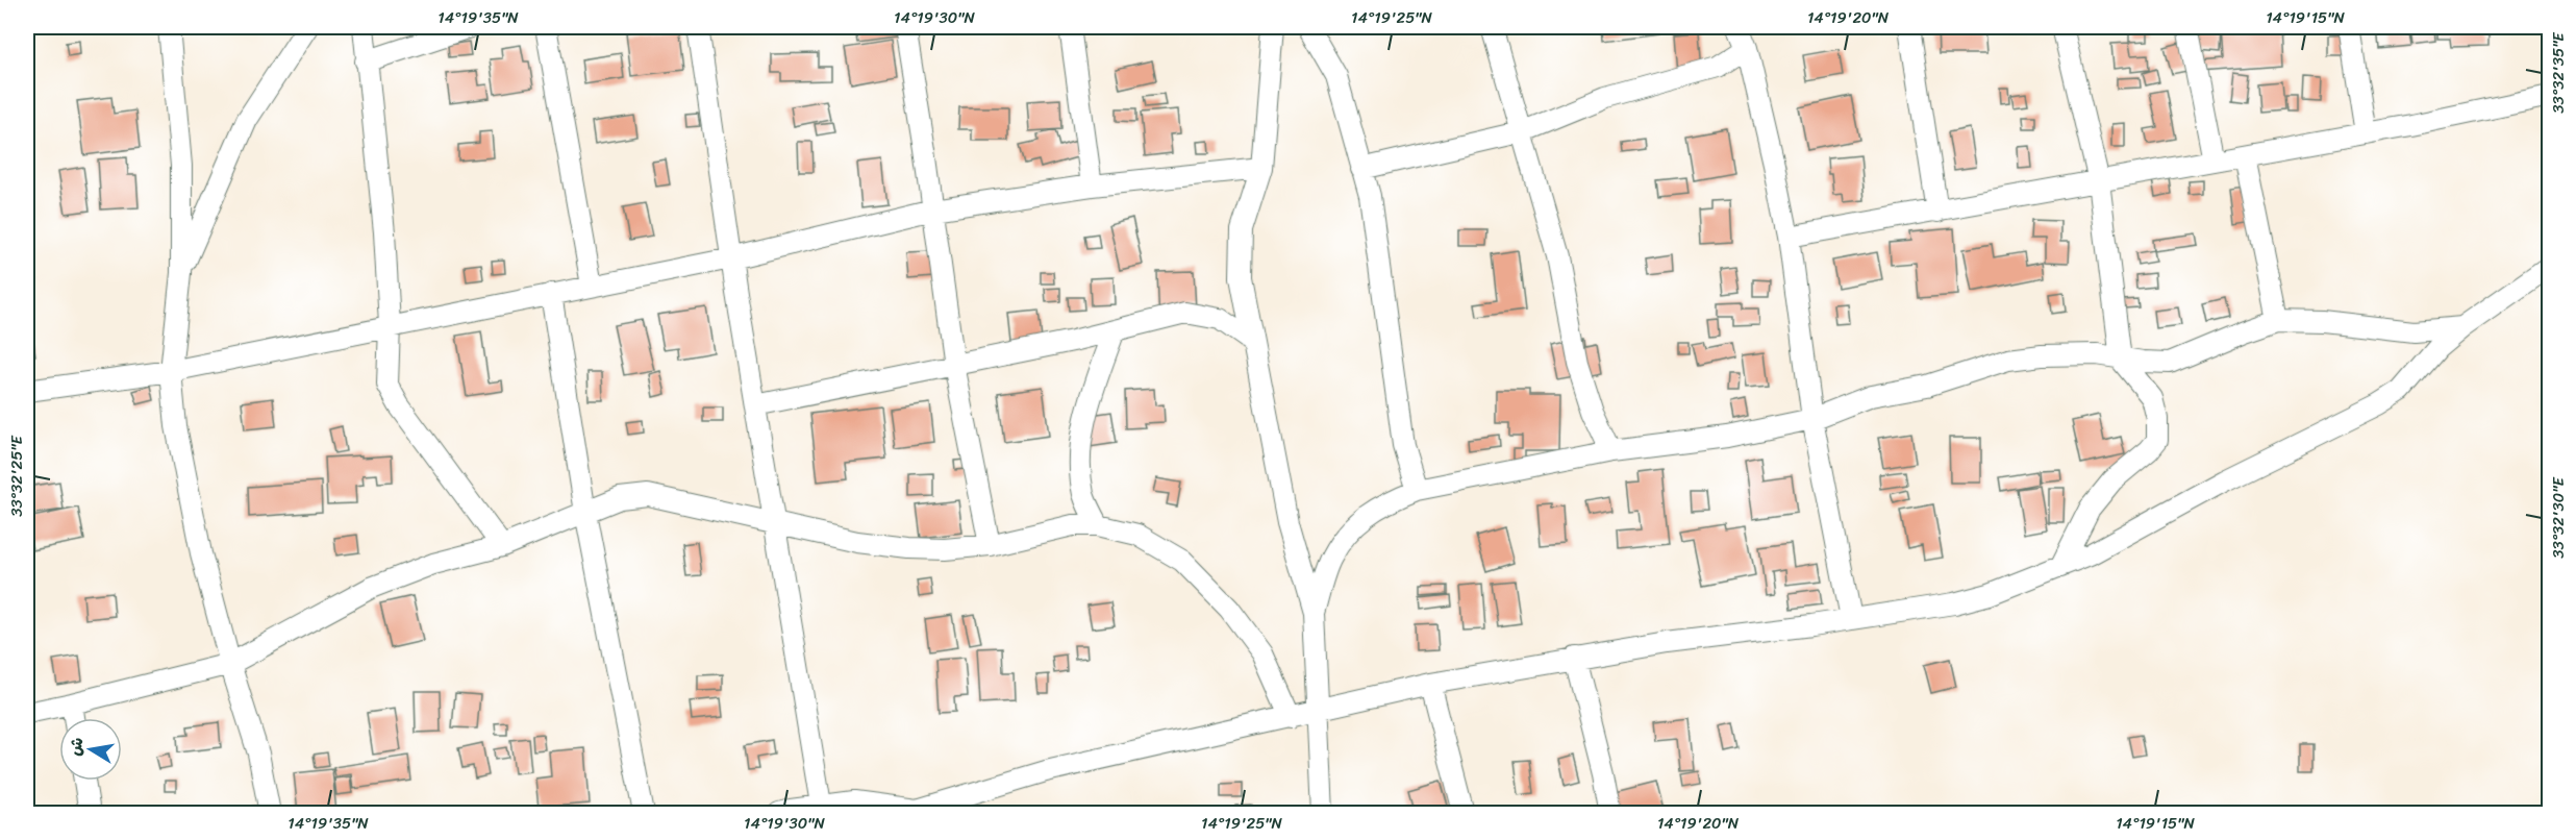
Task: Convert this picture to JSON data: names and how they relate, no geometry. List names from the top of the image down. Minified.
{"north":"left","coordinates":["14°19'35\"N","14°19'30\"N","14°19'25\"N","14°19'20\"N","14°19'15\"N","33°32'35\"E","33°32'25\"E","33°32'30\"E"]}
